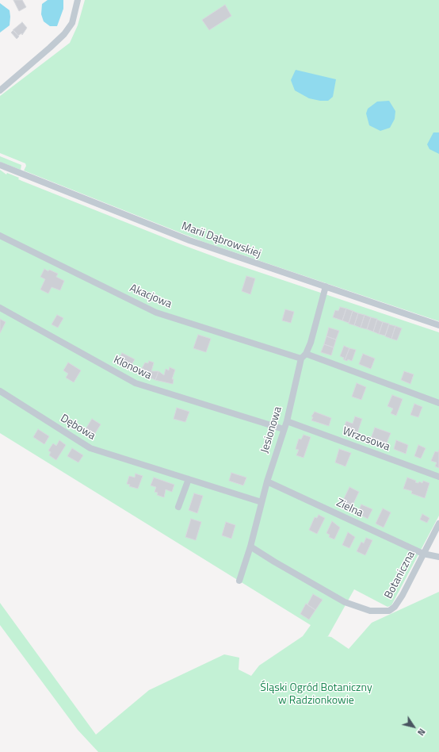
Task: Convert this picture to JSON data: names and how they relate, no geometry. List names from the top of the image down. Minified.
{"streets":{"street":["Marii Dąbrowskiej","Akacjowa","Klonowa","Dębowa","Jesionowa","Wrzosowa","Zielna","Botaniczna"]},"crossings":[["Marii Dąbrowskiej","Jesionowa"],["Akacjowa","Jesionowa"],["Klonowa","Jesionowa"],["Dębowa","Jesionowa"],["Jesionowa","Wrzosowa"],["Jesionowa","Zielna"],["Jesionowa","Botaniczna"],["Zielna","Botaniczna"]],"parks":["Śląski Ogród Botaniczny w Radzionkowie"],"north":"bottom right"}
